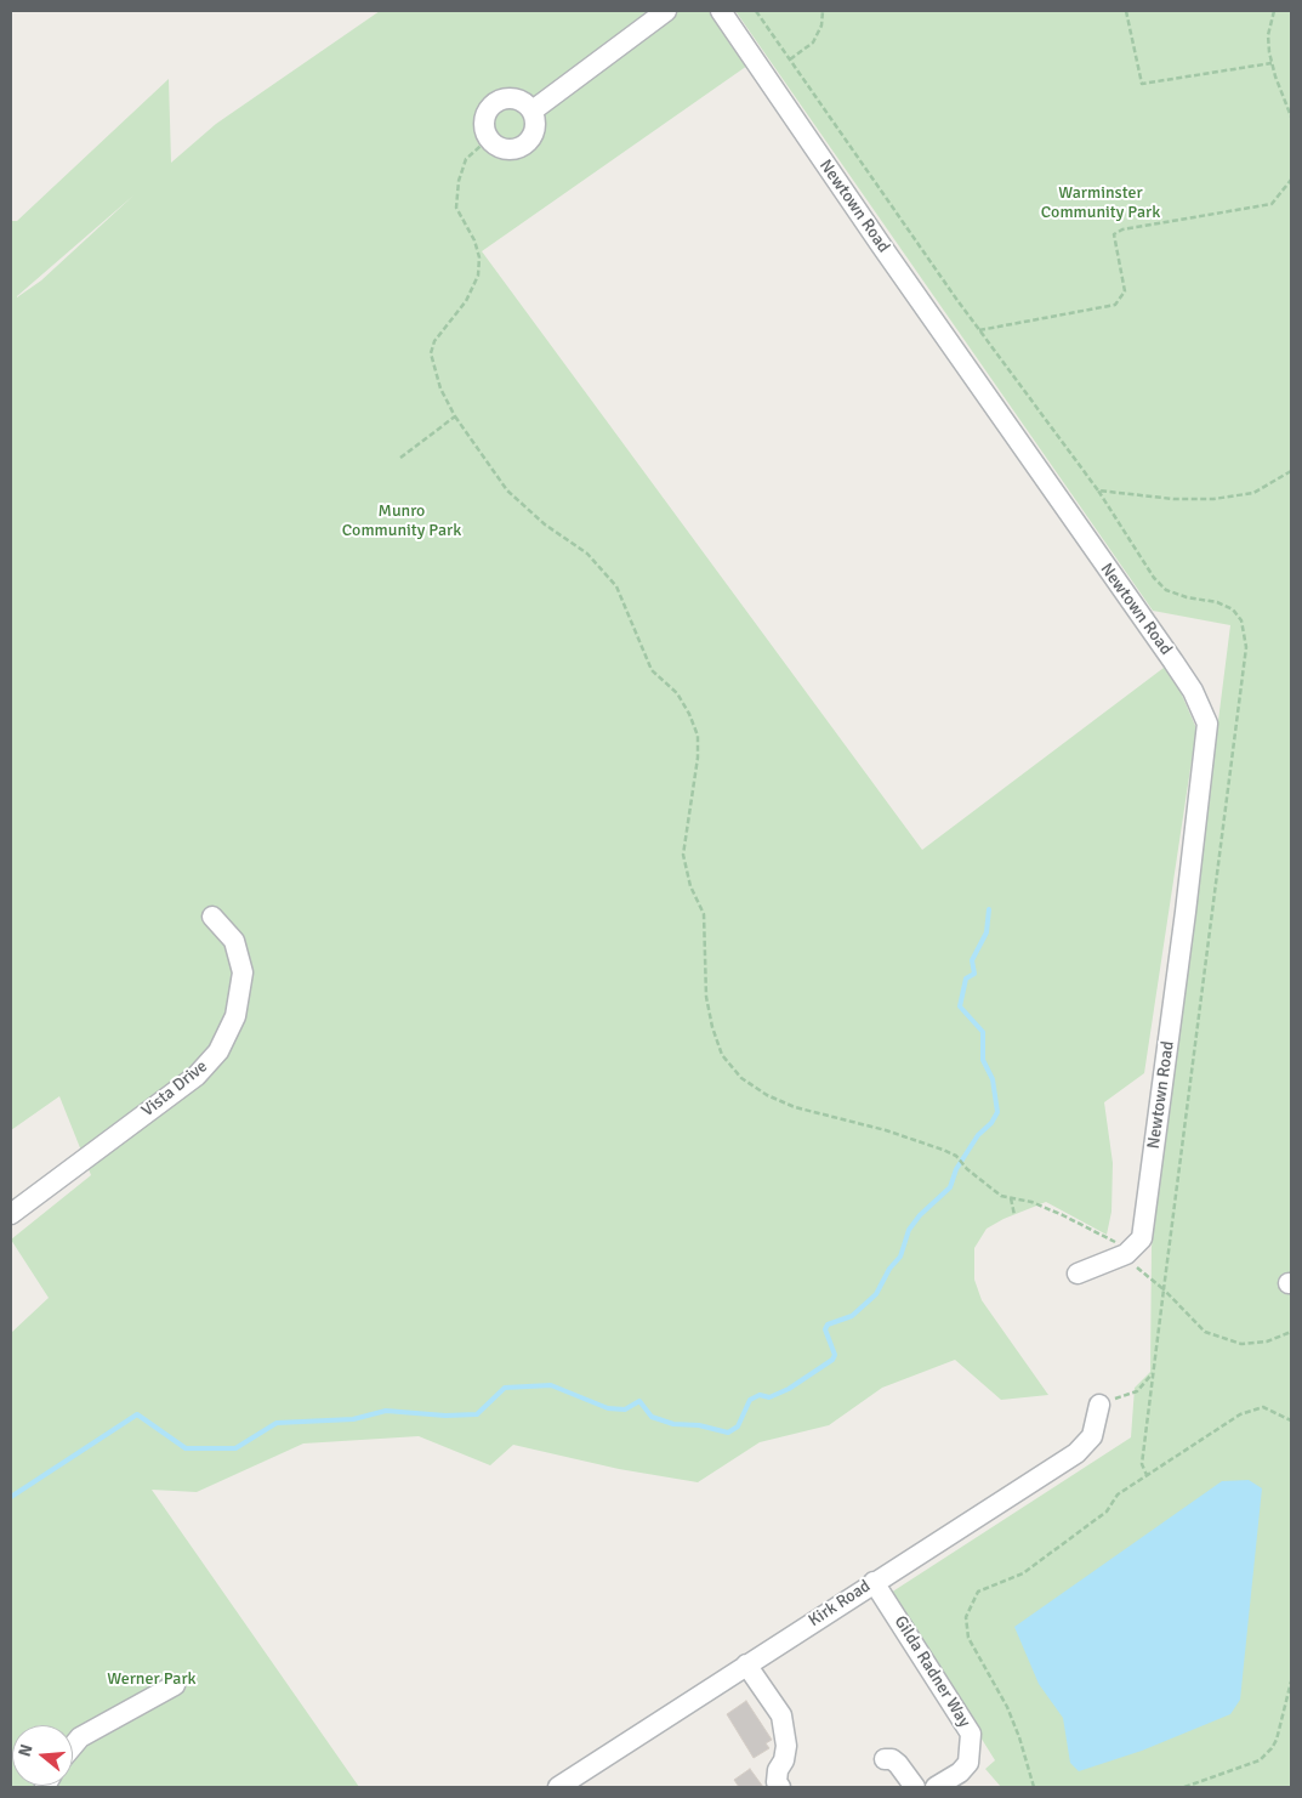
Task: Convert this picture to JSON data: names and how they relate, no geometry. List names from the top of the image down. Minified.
{"streets":{"street":["Newtown Road","Vista Drive","Kirk Road","Gilda Radner Way"]},"crossings":[["Kirk Road","Gilda Radner Way"]],"parks":["Warminster Community Park","Munro Community Park","Werner Park"],"north":"left"}
